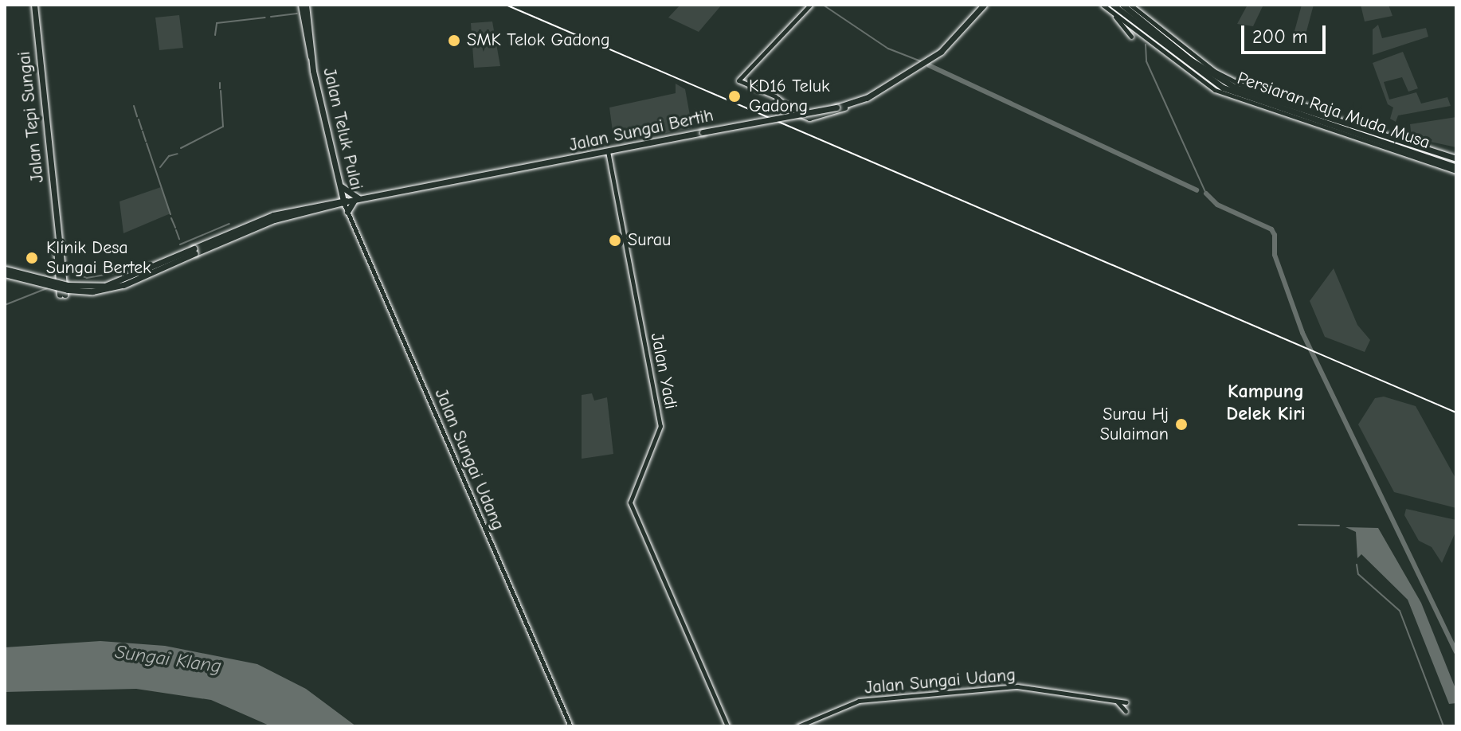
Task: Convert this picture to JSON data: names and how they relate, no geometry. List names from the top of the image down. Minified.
{"streets":{"main road":["Persiaran Raja Muda Musa","Jalan Tepi Sungai","Jalan Teluk Pulai","Jalan Sungai Bertih"],"street":["Jalan Yadi","Jalan Sungai Udang"]},"crossings":[["Jalan Teluk Pulai","Jalan Sungai Bertih"],["Jalan Teluk Pulai","Jalan Sungai Udang"],["Jalan Sungai Bertih","Jalan Yadi"],["Jalan Sungai Bertih","Jalan Sungai Udang"]],"districts":["Kampung Delek Kiri"],"water":["Sungai Klang"],"places":["SMK Telok Gadong","KD16 Teluk Gadong","Surau","Klinik Desa Sungai Bertek","Surau Hj Sulaiman"],"scale_bar":"200 m"}
